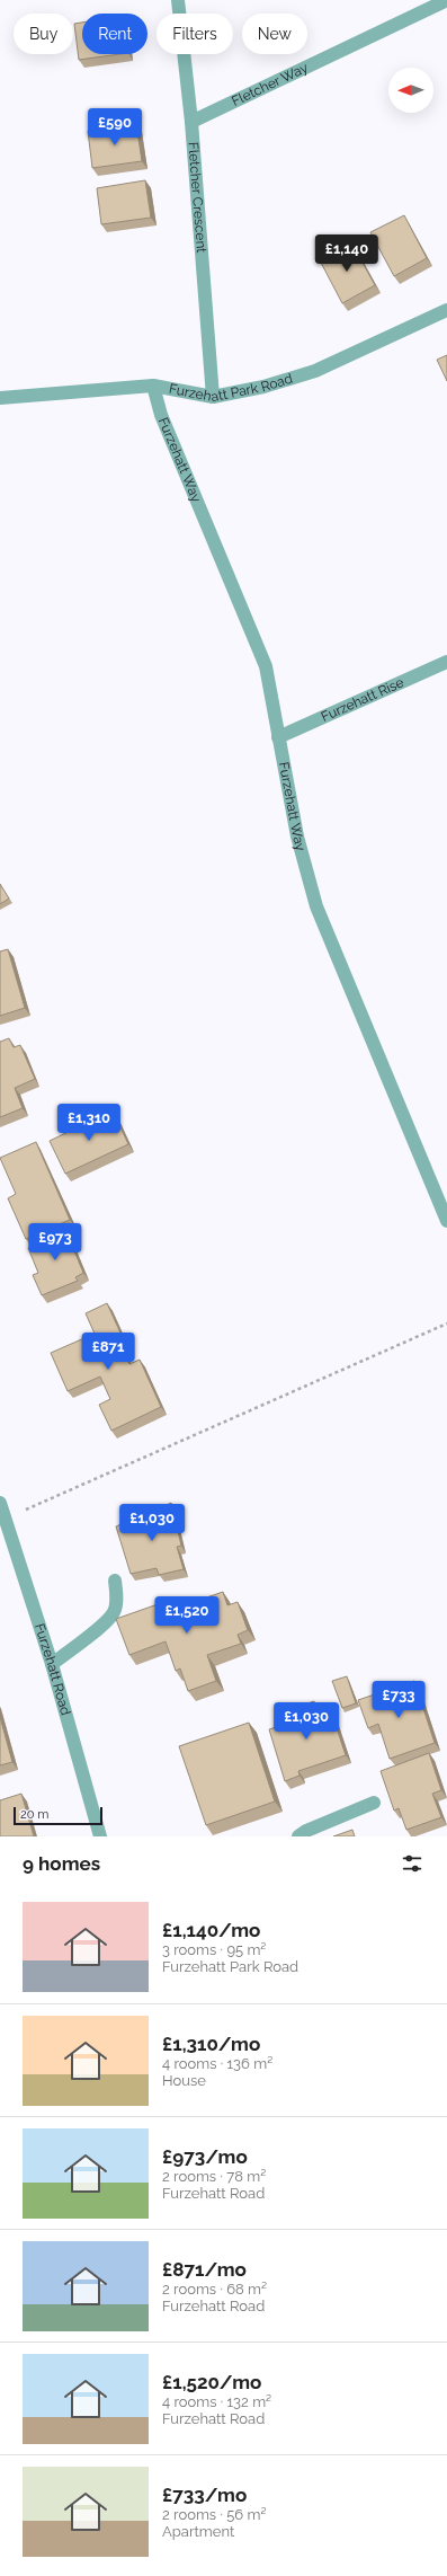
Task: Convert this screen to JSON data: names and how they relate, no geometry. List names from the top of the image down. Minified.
{"streets":{"street":["Fletcher Way","Fletcher Crescent","Furzehatt Park Road","Furzehatt Way","Furzehatt Rise","Furzehatt Road"]},"crossings":[["Fletcher Way","Fletcher Crescent"],["Fletcher Crescent","Furzehatt Park Road"],["Furzehatt Park Road","Furzehatt Way"],["Furzehatt Way","Furzehatt Rise"]],"scale_bar":"20 m","north":"left","page":{"chip":["Buy","Rent","Filters","New"],"price":["£590","£1,140","£1,310","£973","£871","£1,030","£1,520","£733","£1,030"],"scale":"20 m","heading":"9 homes","list":[{"name":"£1,140/mo","note":"3 rooms · 95 m² · Furzehatt Park Road"},{"name":"£1,310/mo","note":"4 rooms · 136 m² · House"},{"name":"£973/mo","note":"2 rooms · 78 m² · Furzehatt Road"},{"name":"£871/mo","note":"2 rooms · 68 m² · Furzehatt Road"},{"name":"£1,520/mo","note":"4 rooms · 132 m² · Furzehatt Road"},{"name":"£733/mo","note":"2 rooms · 56 m² · Apartment"}]}}
